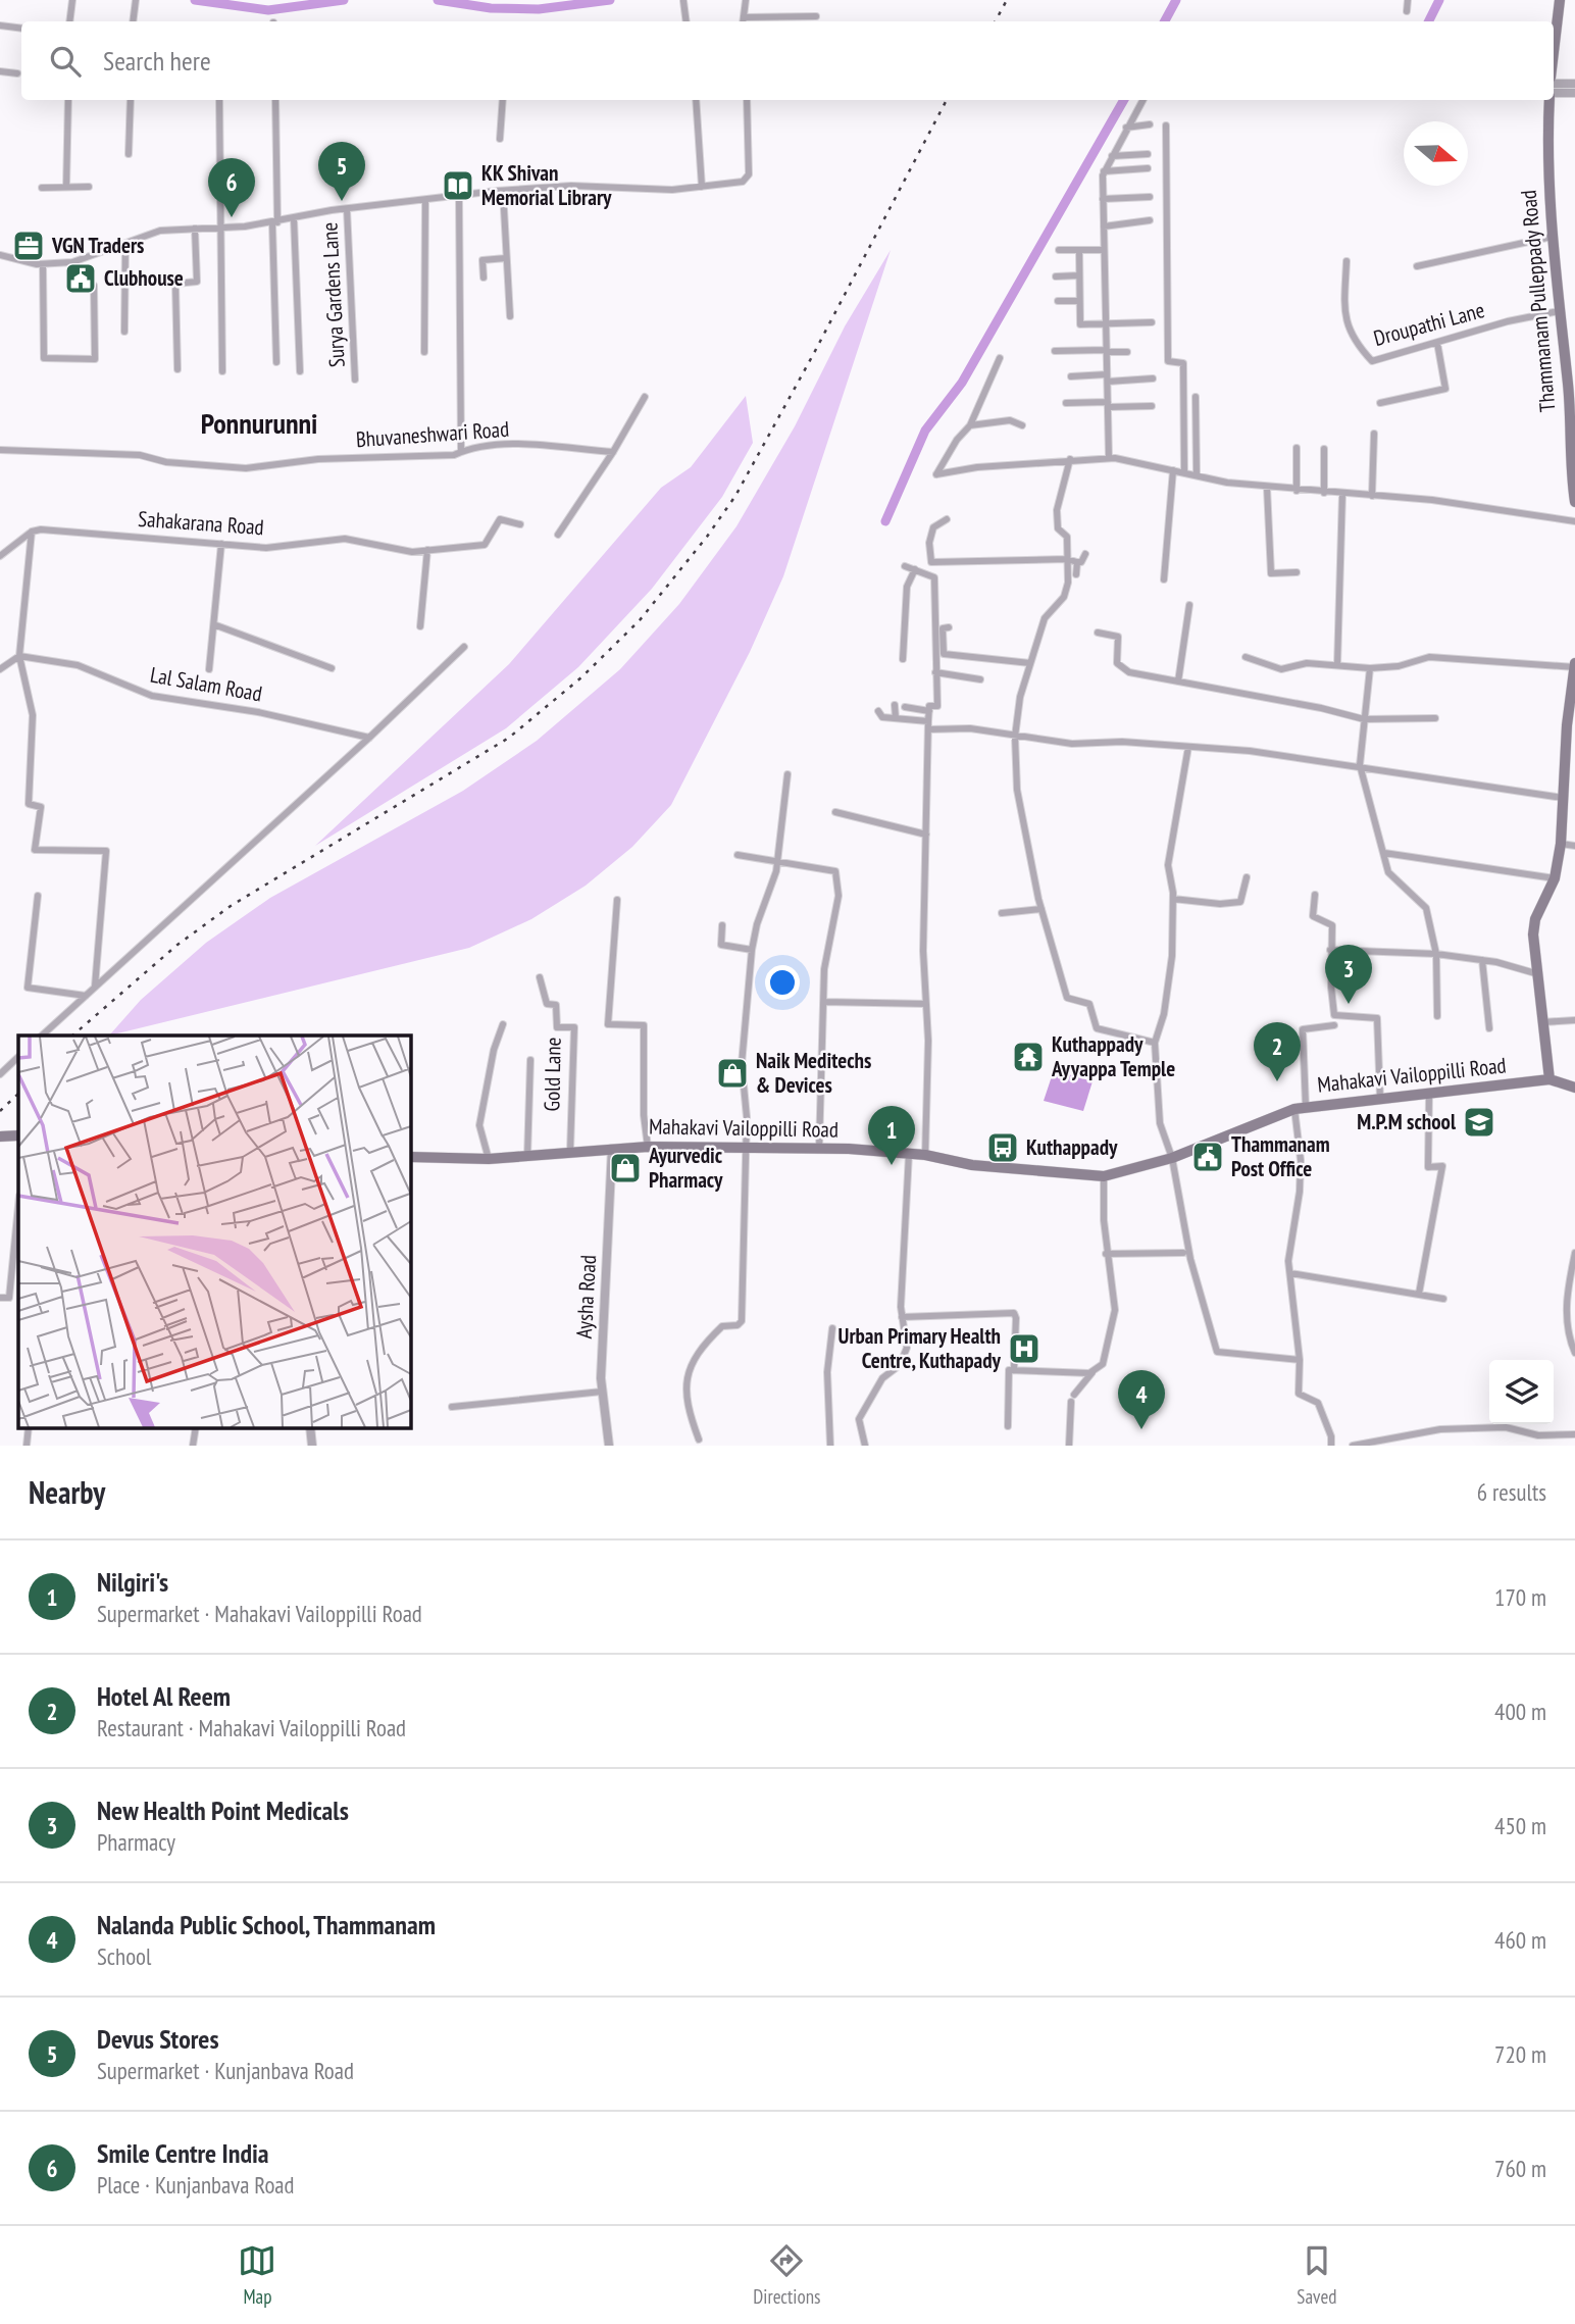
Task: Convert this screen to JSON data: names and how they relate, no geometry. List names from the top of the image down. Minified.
{"streets":{"main road":["Thammanam Pulleppady Road","Mahakavi Vailoppilli Road"],"street":["Surya Gardens Lane","Droupathi Lane","Bhuvaneshwari Road","Sahakarana Road","Lal Salam Road","Gold Lane","Aysha Road"]},"crossings":[["Thammanam Pulleppady Road","Droupathi Lane"],["Gold Lane","Mahakavi Vailoppilli Road"],["Mahakavi Vailoppilli Road","Aysha Road"]],"districts":["Ponnurunni"],"places":{"library":["KK Shivan Memorial Library"],"office":["VGN Traders"],"public building":["Clubhouse","Thammanam Post Office"],"temple":["Kuthappady Ayyappa Temple"],"shop":["Naik Meditechs & Devices","Ayurvedic Pharmacy"],"school or university":["M.P.M school"],"bus stop":["Kuthappady"],"hospital":["Urban Primary Health Centre, Kuthapady"]},"north":"right","page":{"search":"Search here","pins":["5","6","3","2","1","4"],"heading":["Nearby","6 results"],"list":[{"mark":"1","name":"Nilgiri's","note":"Supermarket · Mahakavi Vailoppilli Road","value":"170 m"},{"mark":"2","name":"Hotel Al Reem","note":"Restaurant · Mahakavi Vailoppilli Road","value":"400 m"},{"mark":"3","name":"New Health Point Medicals","note":"Pharmacy","value":"450 m"},{"mark":"4","name":"Nalanda Public School, Thammanam","note":"School","value":"460 m"},{"mark":"5","name":"Devus Stores","note":"Supermarket · Kunjanbava Road","value":"720 m"},{"mark":"6","name":"Smile Centre India","note":"Place · Kunjanbava Road","value":"760 m"}],"nav":["Map","Directions","Saved"]}}
